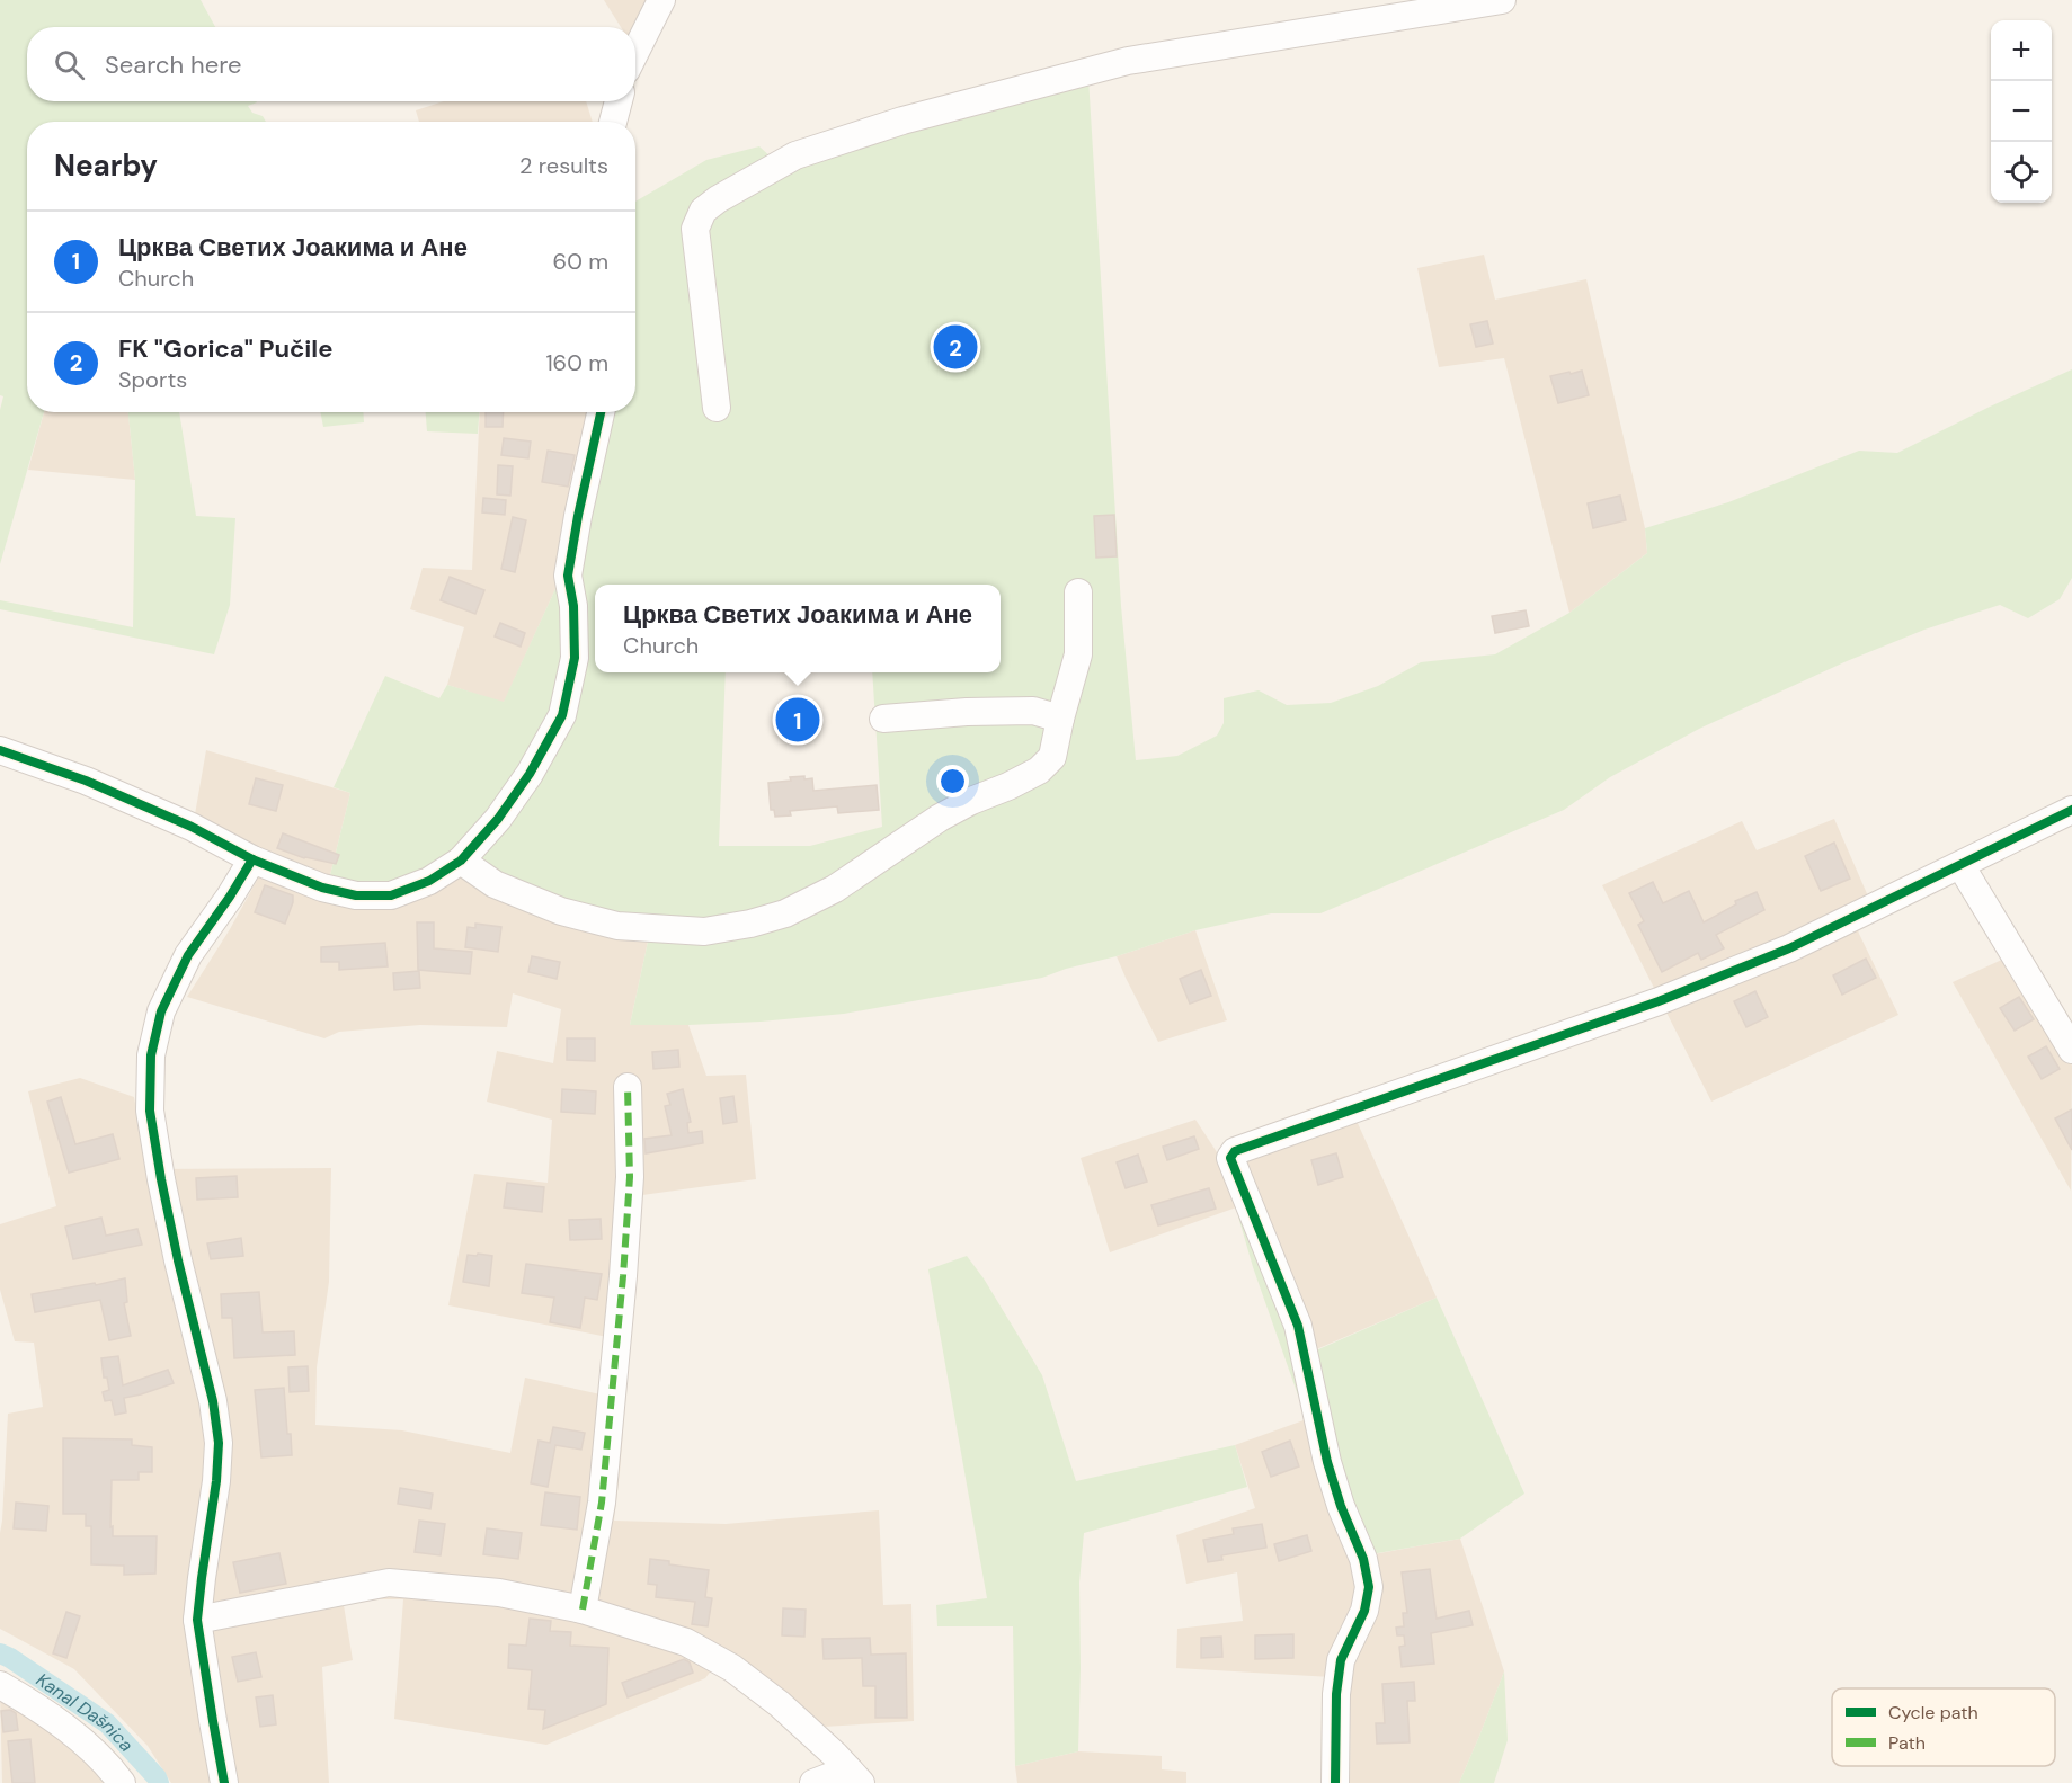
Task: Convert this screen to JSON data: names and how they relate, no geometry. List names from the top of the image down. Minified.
{"water":["Kanal Dašnica"],"legend":["Cycle path","Path"],"page":{"map_buttons":["+","−"],"search":"Search here","heading":["Nearby","2 results"],"list":[{"mark":"1","name":"Црква Светих Јоакима и Ане","note":"Church","value":"60 m"},{"mark":"2","name":"FK \"Gorica\" Pučile","note":"Sports","value":"160 m"}],"pins":["2","1"],"popup":["Црква Светих Јоакима и Ане","Church"]}}
